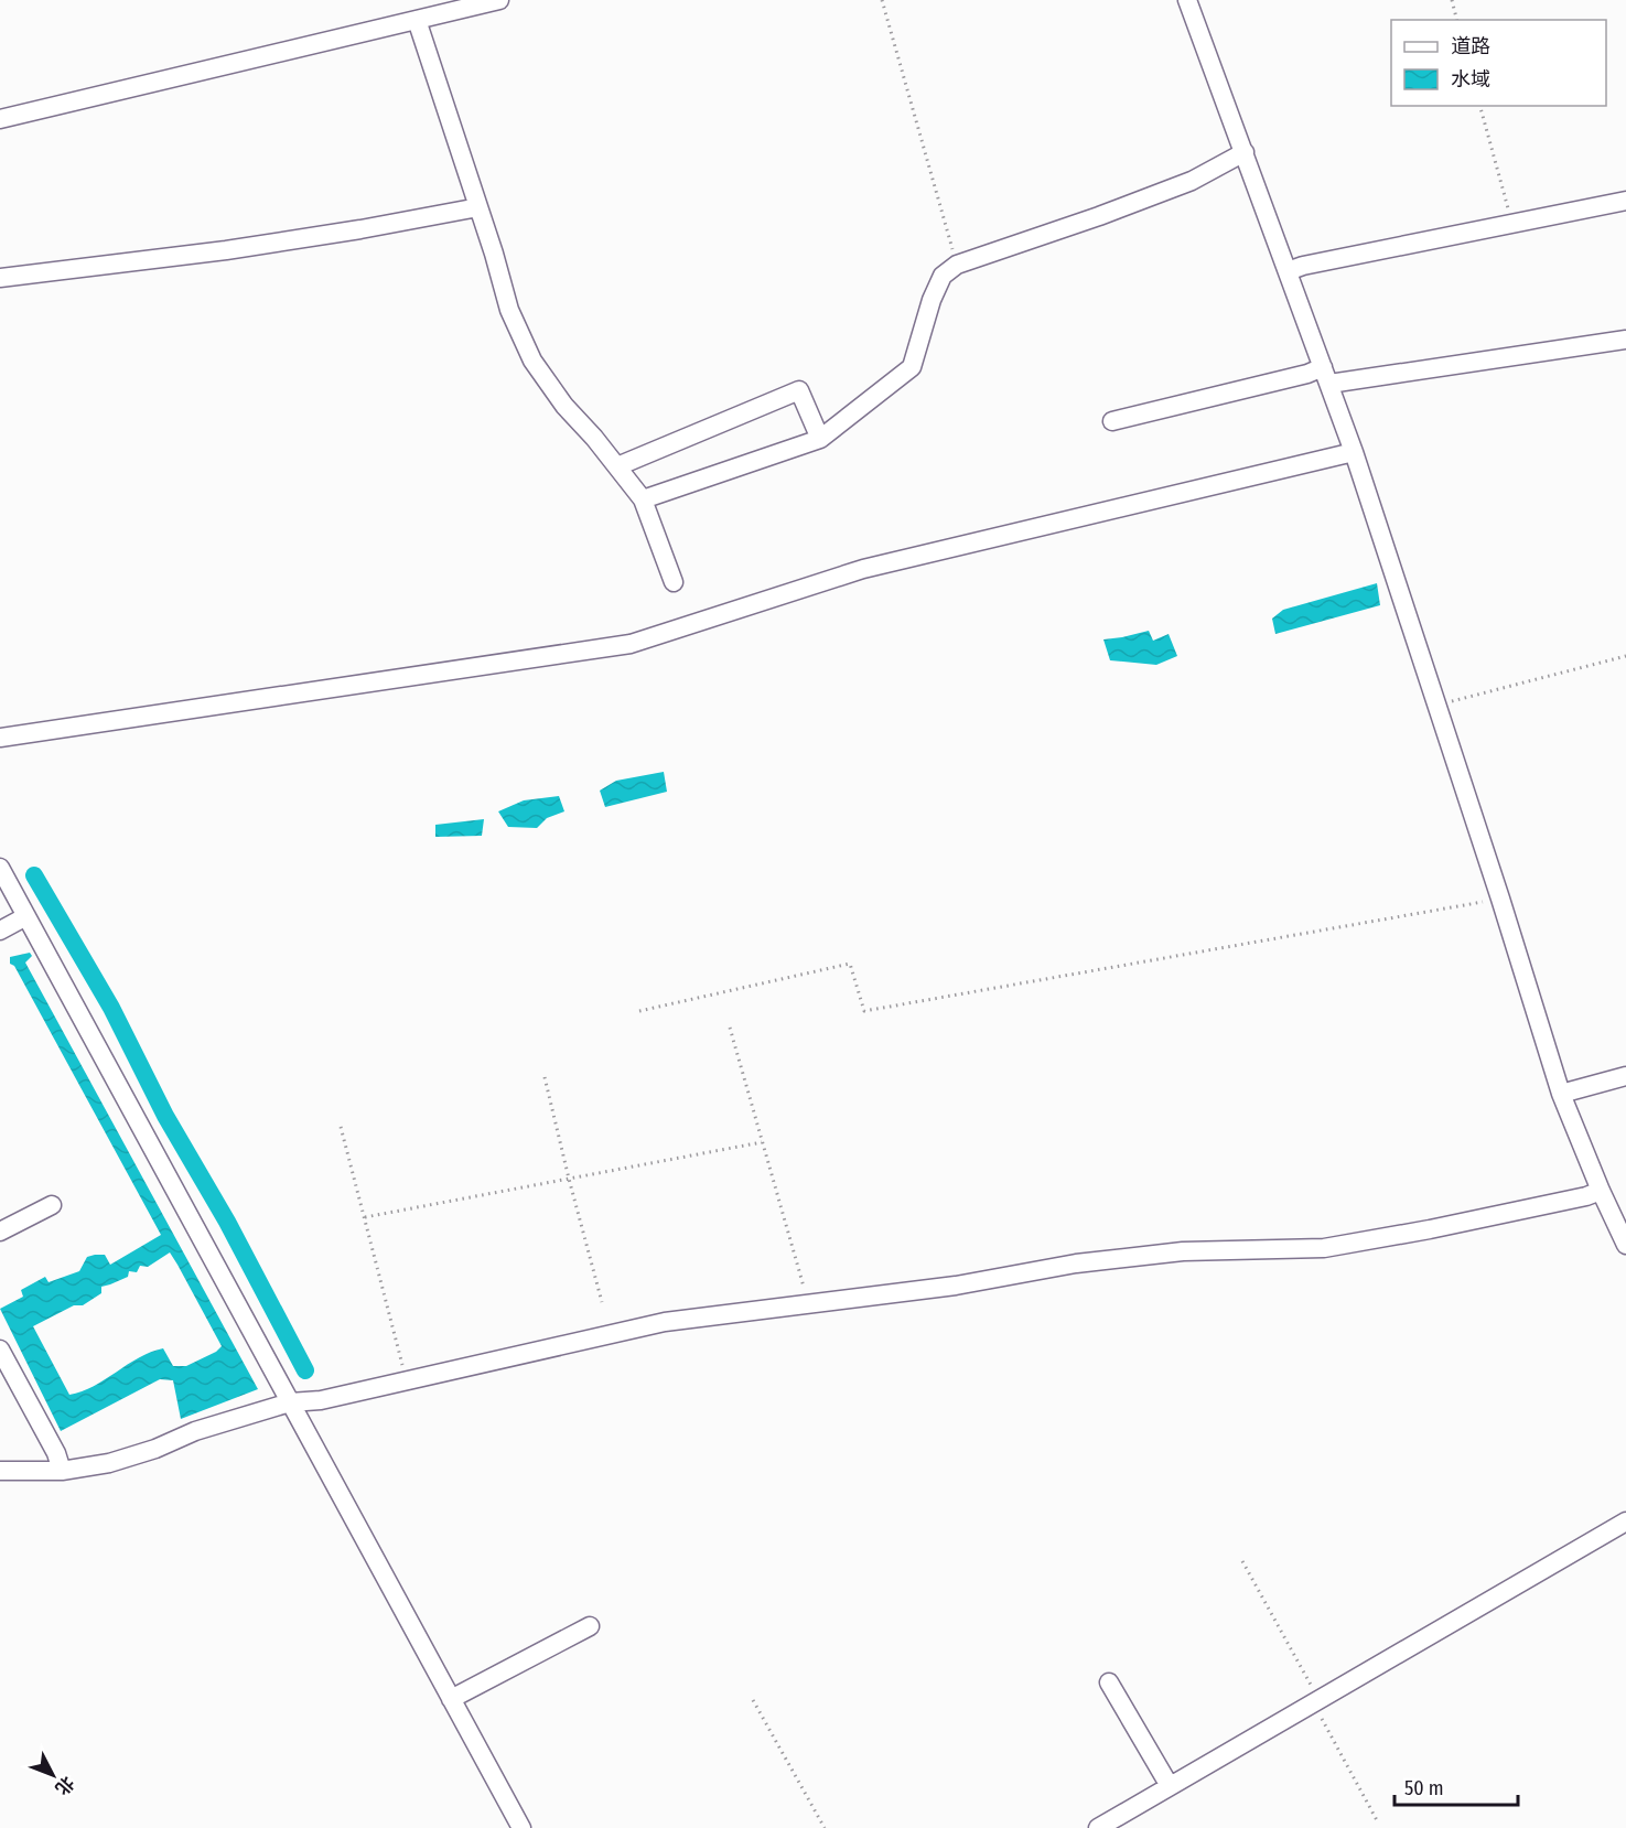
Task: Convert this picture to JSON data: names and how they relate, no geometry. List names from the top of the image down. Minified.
{"legend":["道路","水域"],"scale_bar":"50 m","north":"bottom right"}
